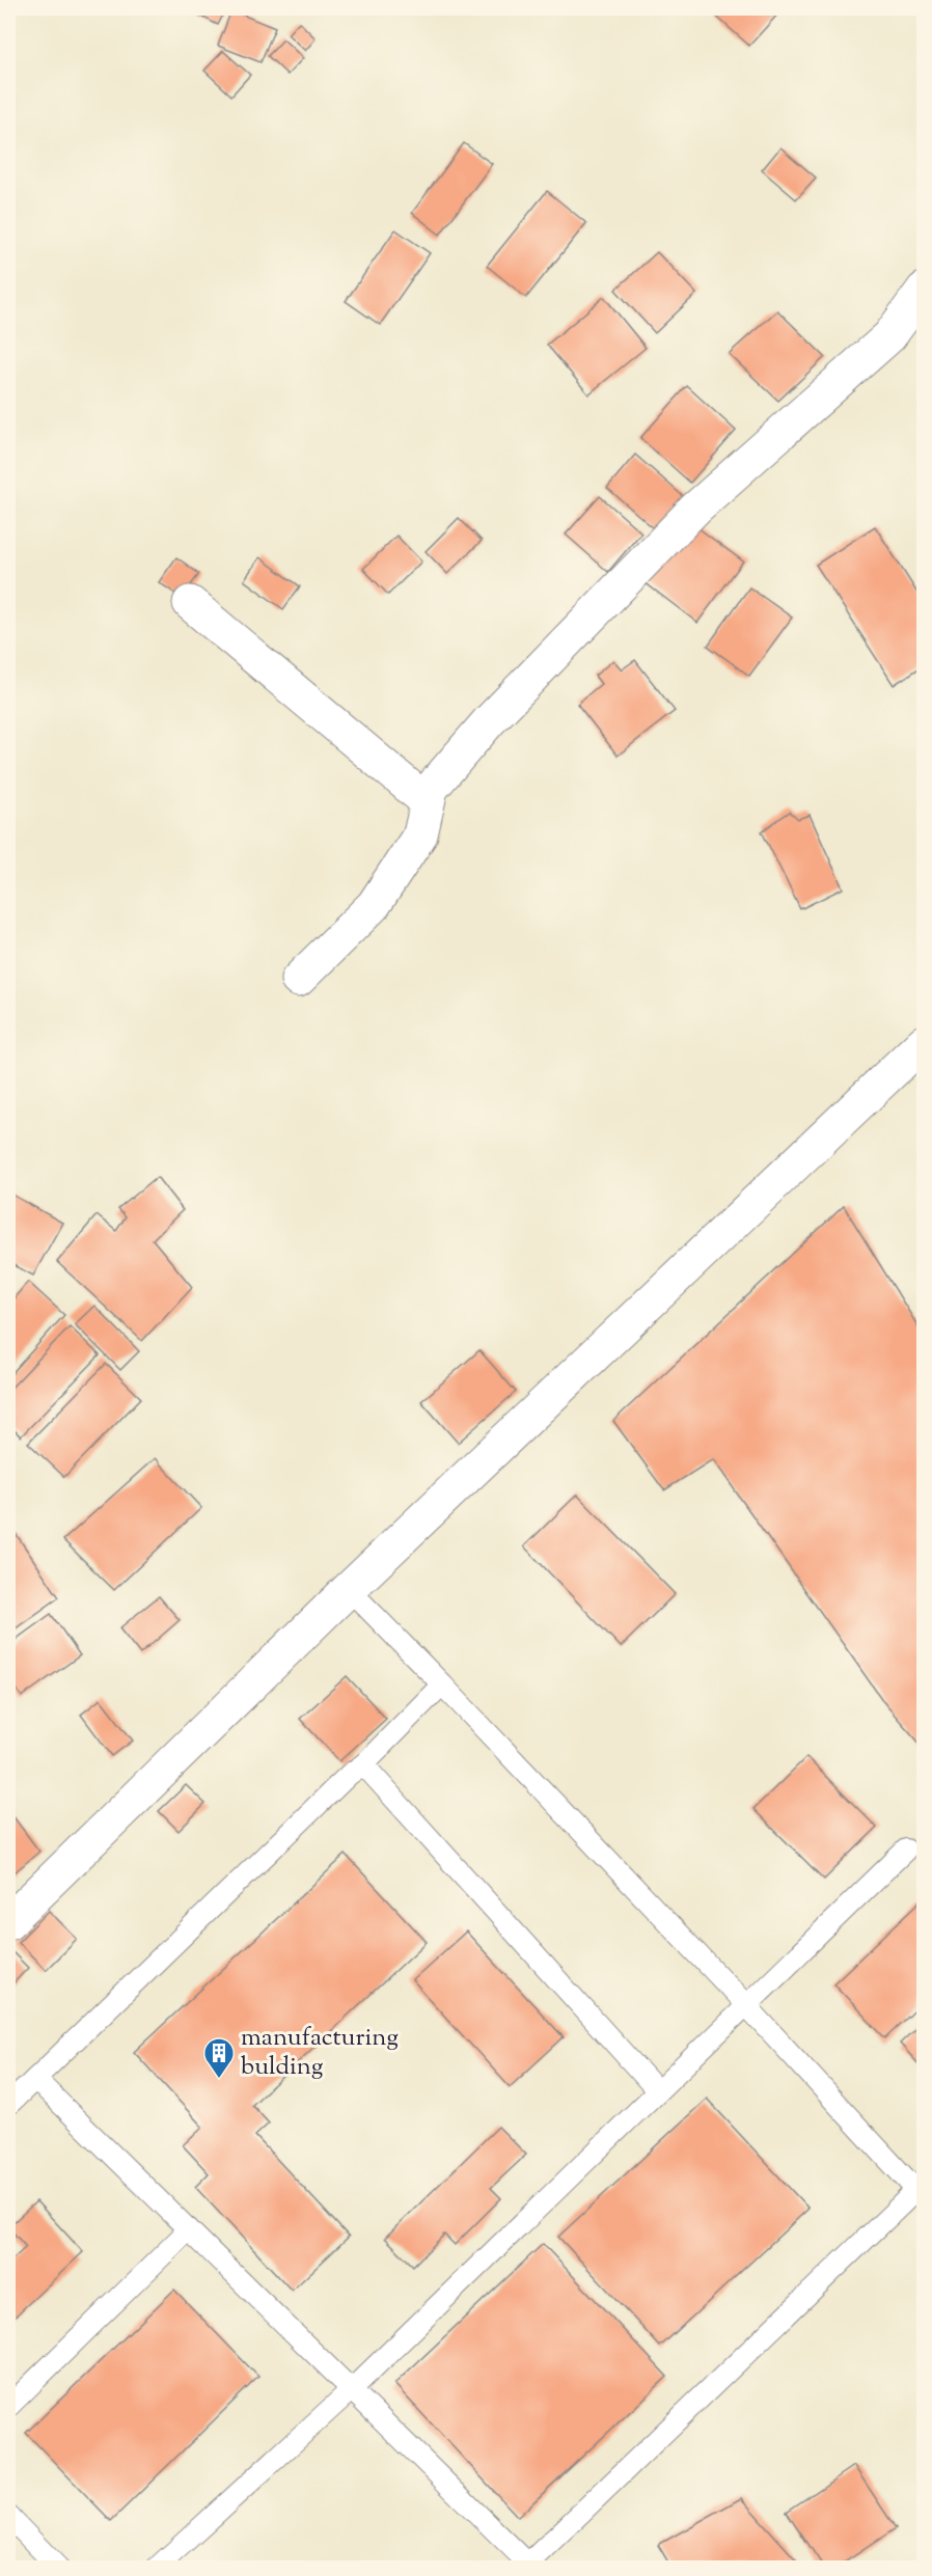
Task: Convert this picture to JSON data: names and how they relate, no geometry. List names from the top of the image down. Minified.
{"places":{"building":["manufacturing bulding"]}}
